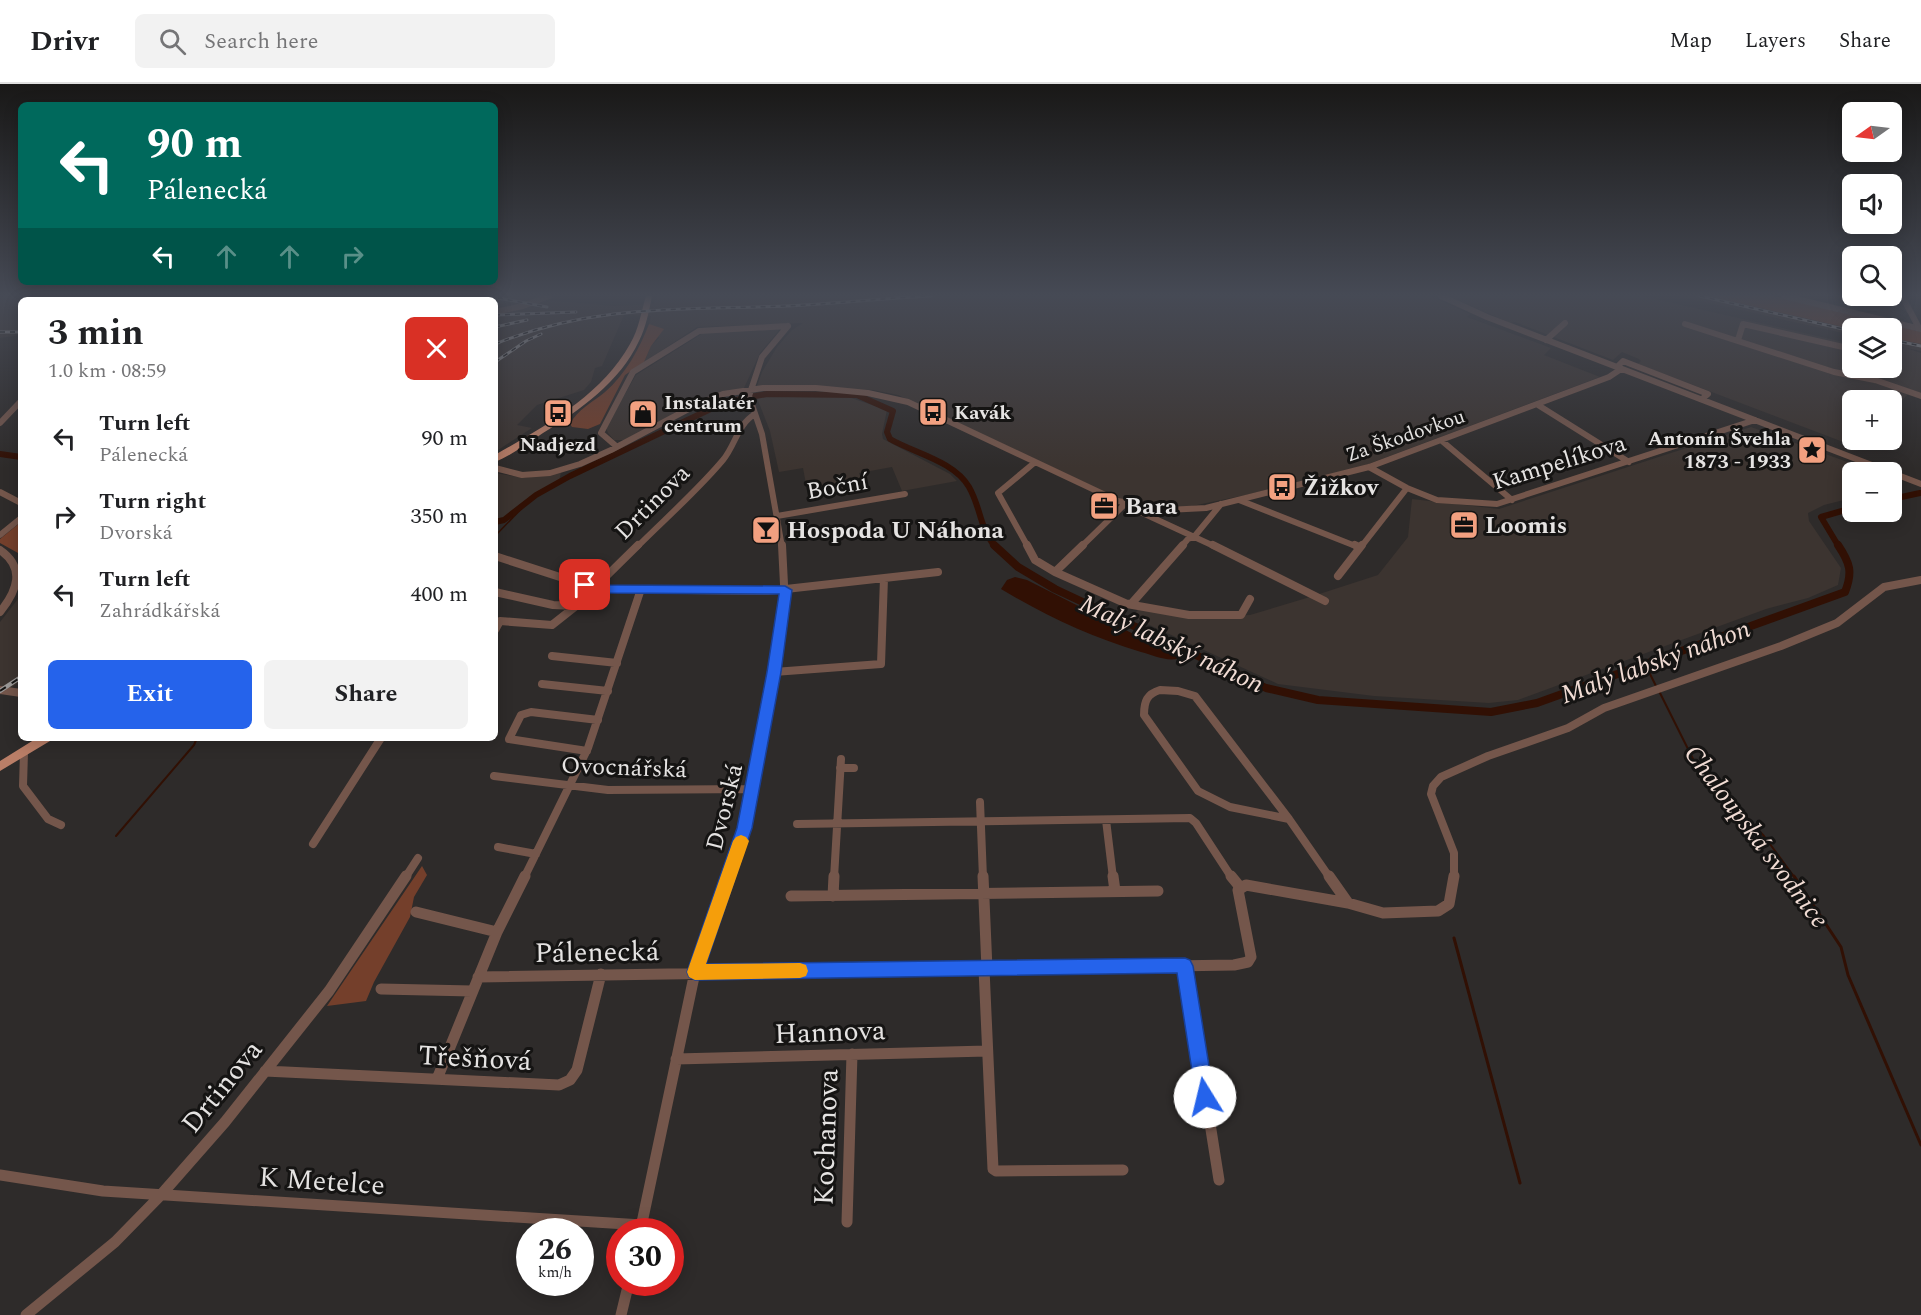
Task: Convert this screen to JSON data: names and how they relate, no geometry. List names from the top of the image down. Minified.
{"streets":{"street":["Za Škodovkou","Kampelíkova","Boční","Drtinova","Ovocnářská","Dvorská","Pálenecká","Hannova","Třešňová","Kochanova","K Metelce"]},"crossings":[["Za Škodovkou","Kampelíkova"],["Za Škodovkou","Dvorská"],["Boční","Dvorská"],["Drtinova","Dvorská"],["Drtinova","Třešňová"],["Drtinova","K Metelce"],["Ovocnářská","Dvorská"],["Dvorská","Pálenecká"],["Dvorská","Hannova"],["Pálenecká","Třešňová"],["Hannova","Kochanova"]],"water":["Malý labský náhon","Chaloupská svodnice"],"places":{"bus stop":["Kavák","Nadjezd","Žižkov"],"shop":["Instalatér centrum"],"place":["Antonín Švehla 1873 - 1933"],"office":["Bara","Loomis"],"bar":["Hospoda U Náhona"]},"north":"left","page":{"header":"Drivr","search":"Search here","nav":["Map","Layers","Share"],"map_buttons":["+","−"],"turn":["90 m","Pálenecká"],"heading":["3 min","1.0 km · 08:59"],"list":[{"name":"Turn left","note":"Pálenecká","value":"90 m"},{"name":"Turn right","note":"Dvorská","value":"350 m"},{"name":"Turn left","note":"Zahrádkářská","value":"400 m"}],"buttons":["Exit","Share"],"speed":"26 km/h","limit":"30"}}
